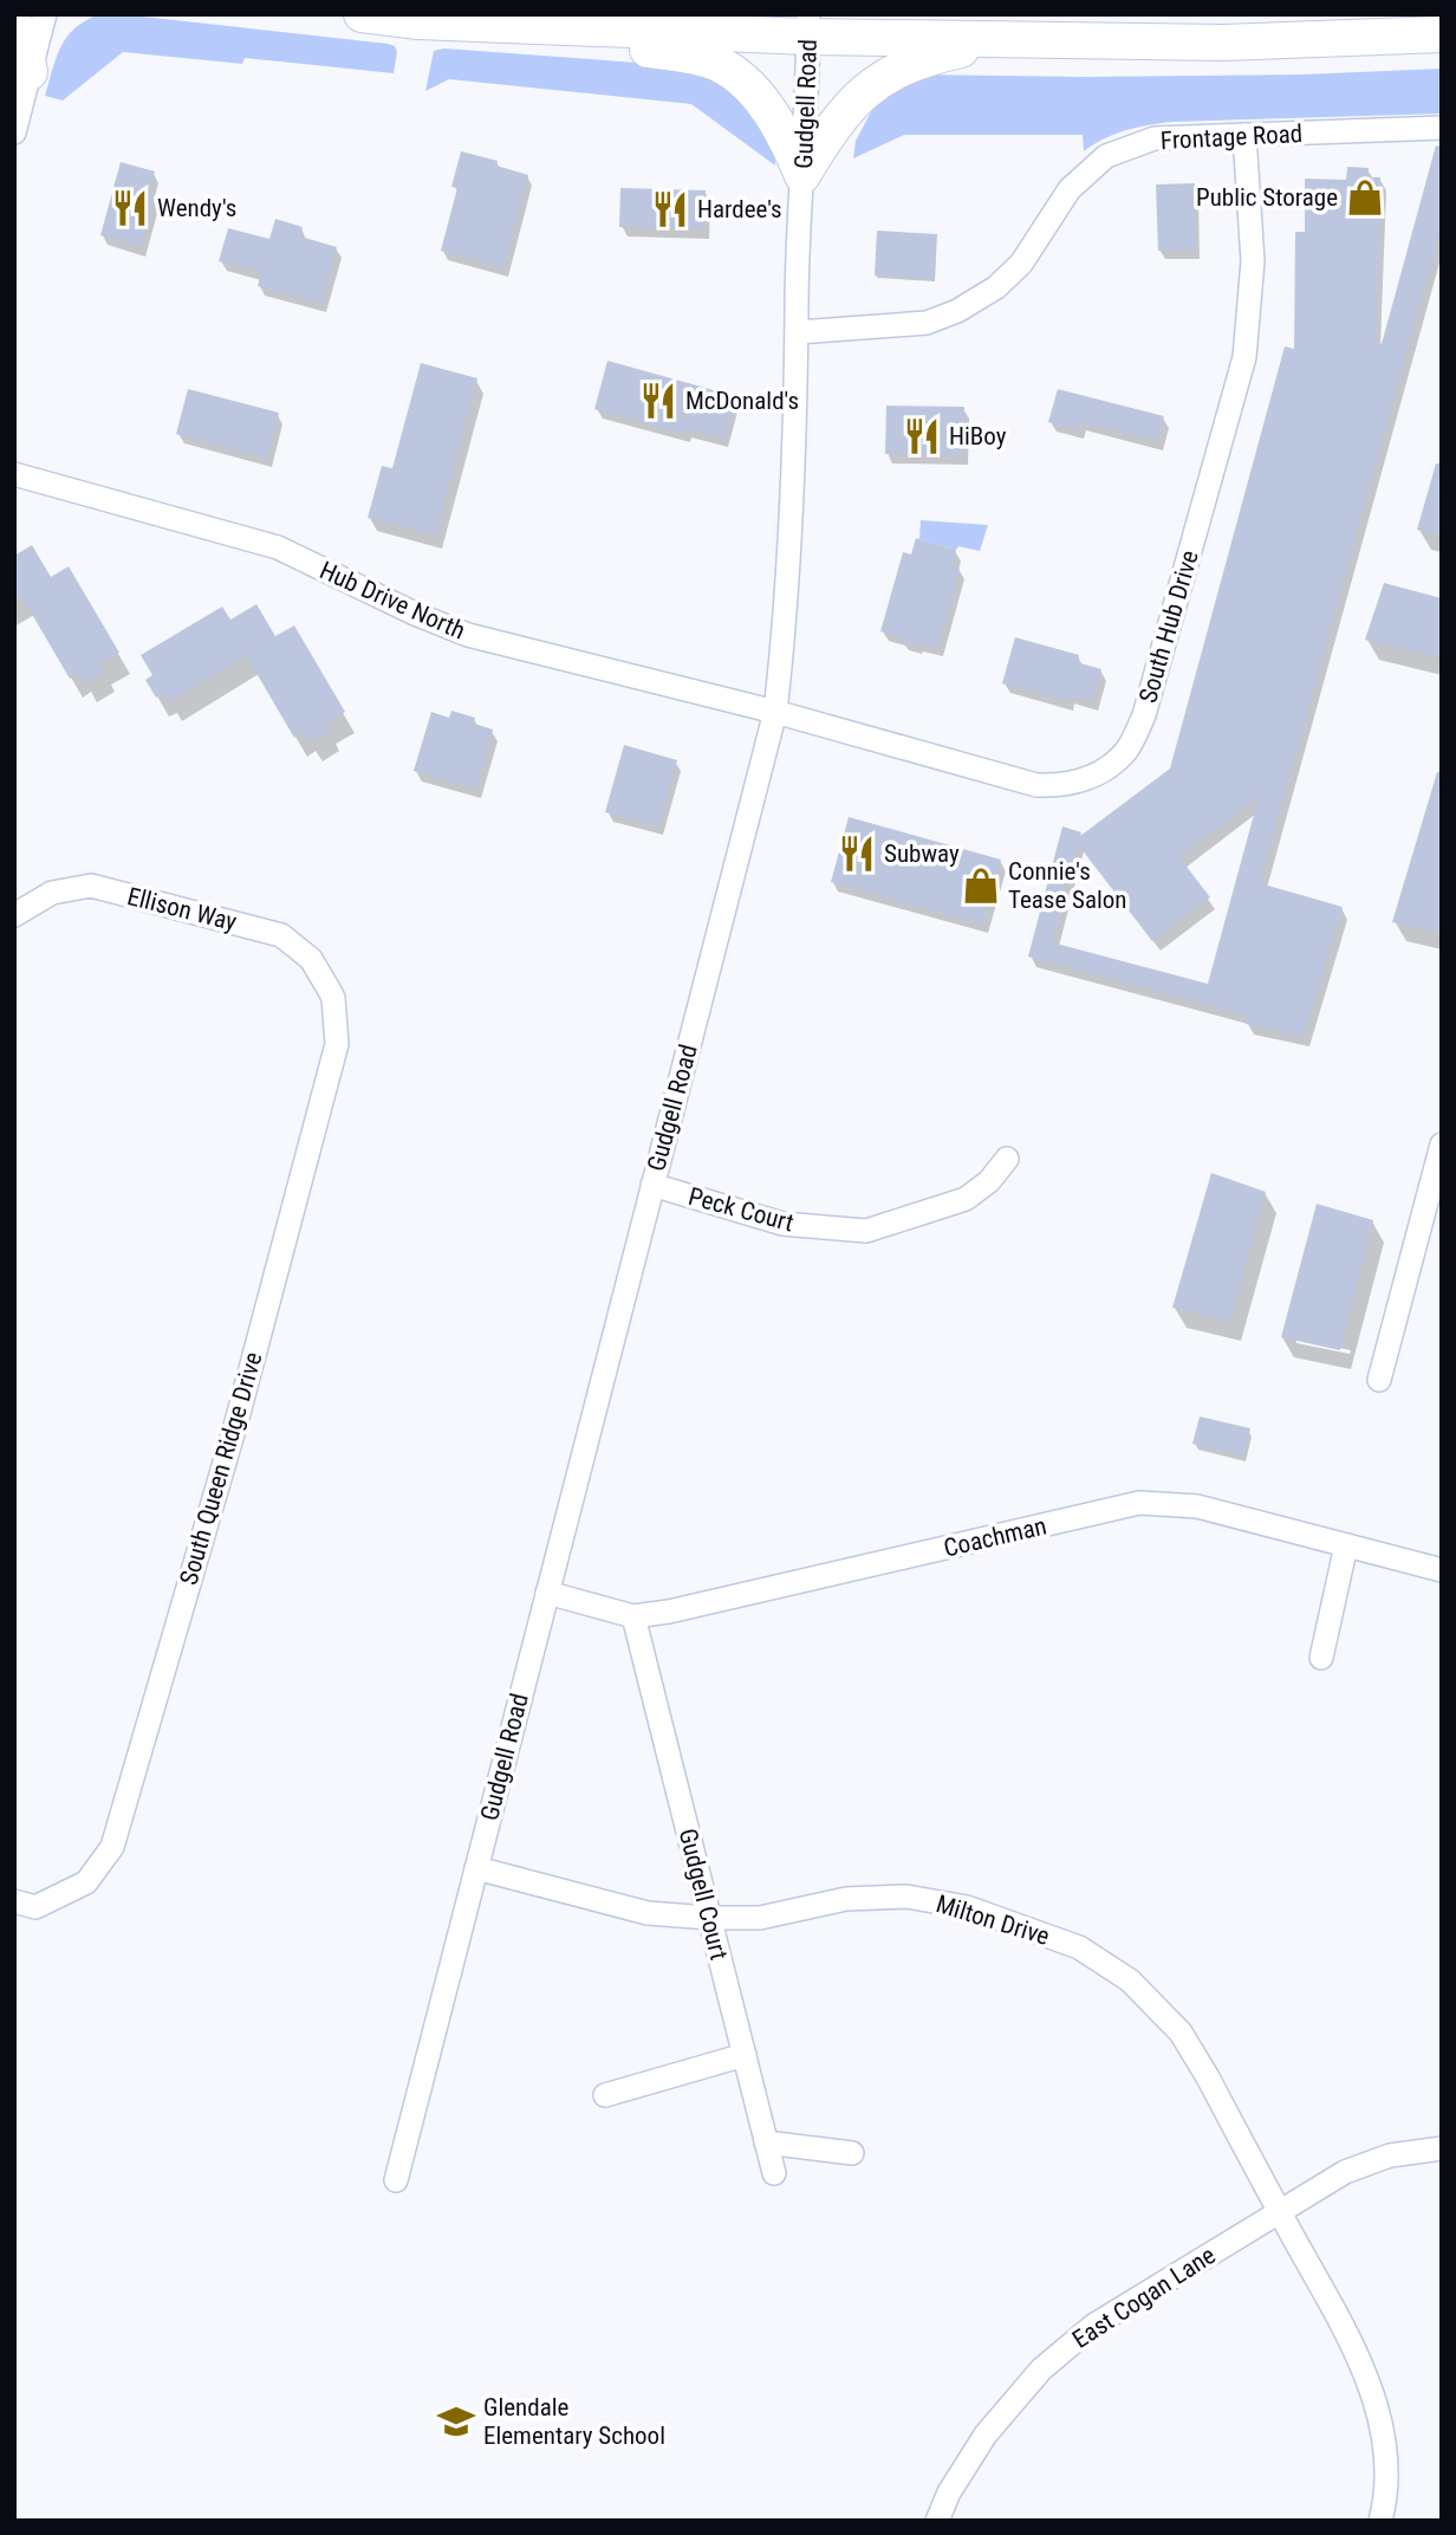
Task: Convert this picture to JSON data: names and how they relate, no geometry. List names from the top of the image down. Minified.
{"streets":{"street":["Gudgell Road","Frontage Road","Hub Drive North","South Hub Drive","Ellison Way","Peck Court","South Queen Ridge Drive","Coachman","Gudgell Court","Milton Drive","East Cogan Lane"]},"crossings":[["Gudgell Road","Frontage Road"],["Gudgell Road","Hub Drive North"],["Gudgell Road","South Hub Drive"],["Gudgell Road","Peck Court"],["Gudgell Road","Coachman"],["Gudgell Road","Milton Drive"],["Frontage Road","South Hub Drive"],["Hub Drive North","South Hub Drive"],["Ellison Way","South Queen Ridge Drive"],["Coachman","Gudgell Court"],["Gudgell Court","Milton Drive"],["Milton Drive","East Cogan Lane"]],"places":{"shop":["Public Storage","Connie's Tease Salon"],"restaurant":["Wendy's","Hardee's","McDonald's","HiBoy","Subway"],"school or university":["Glendale Elementary School"]}}
